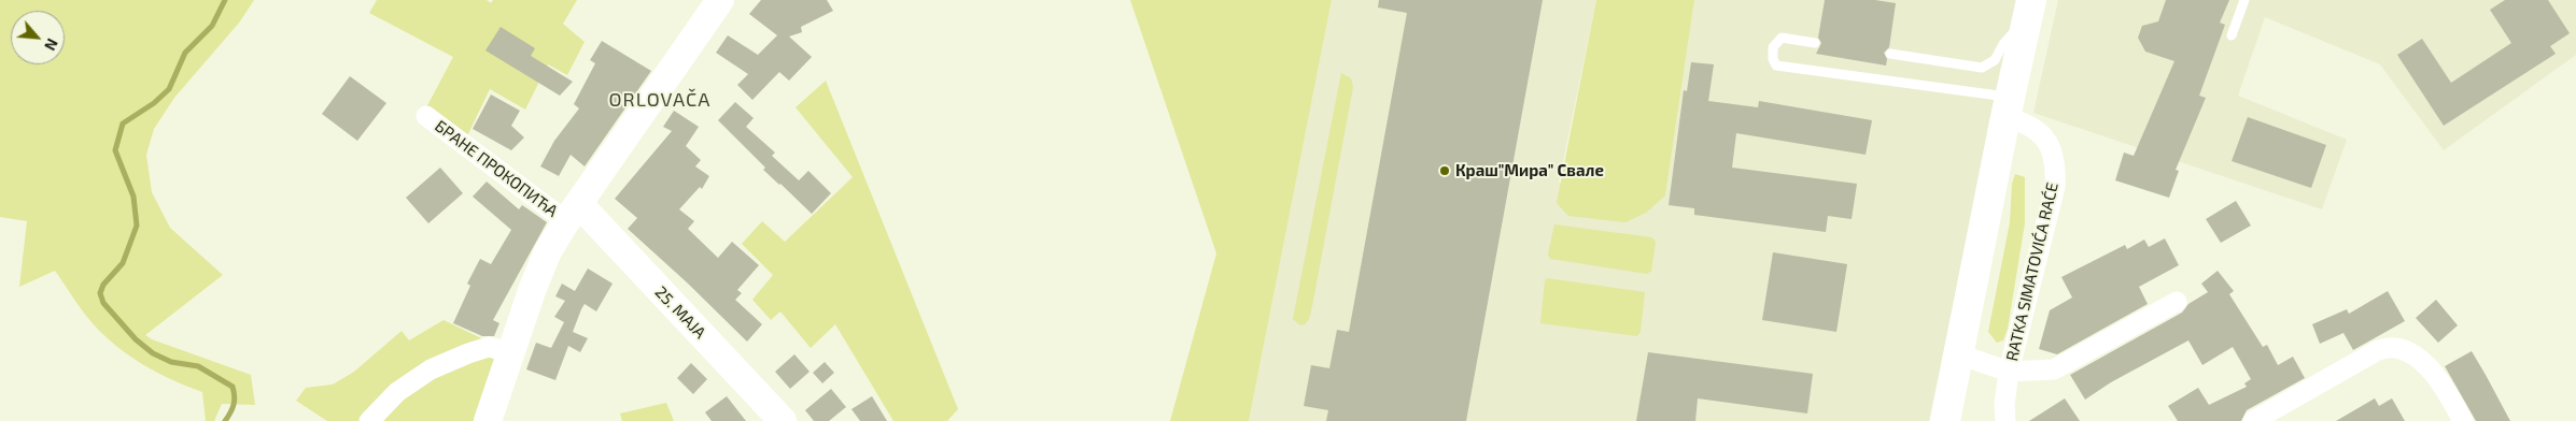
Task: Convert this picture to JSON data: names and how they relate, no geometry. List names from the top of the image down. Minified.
{"streets":{"street":["БРАНЕ ПРОКОПИЋА","RATKA SIMATOVIĆA RAĆE","25. МАЈА"]},"crossings":[["БРАНЕ ПРОКОПИЋА","25. МАЈА"]],"districts":["ORLOVAČA"],"places":["Краш\"Мира\" Свале"],"north":"bottom right"}
